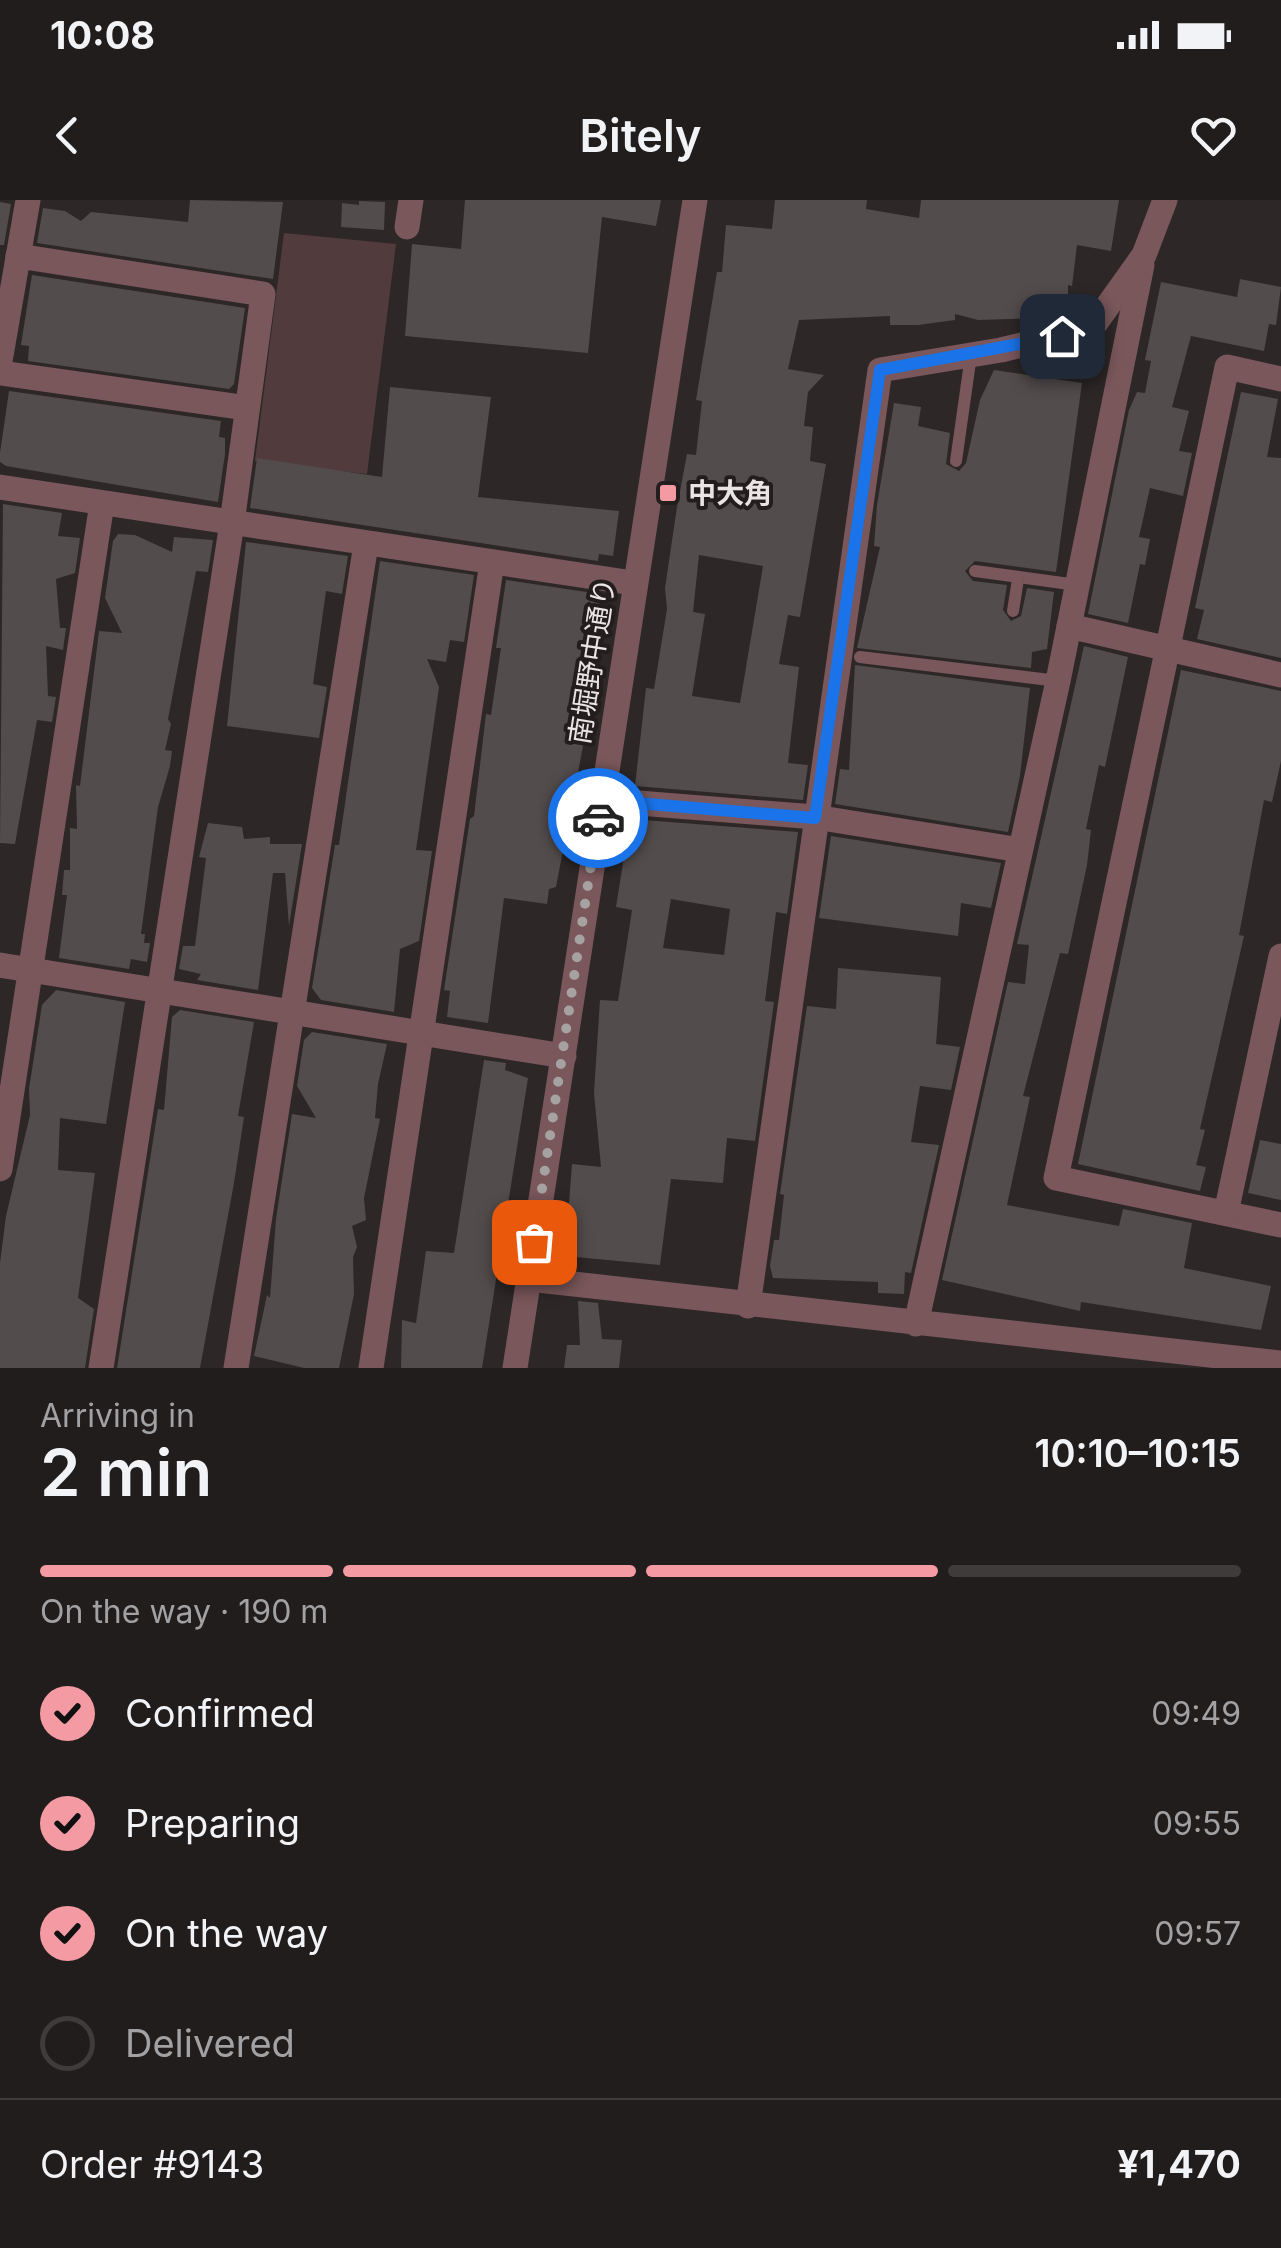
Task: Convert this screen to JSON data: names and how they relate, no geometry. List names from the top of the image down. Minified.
{"streets":{"street":["南堀野中通り"]},"places":{"transit":["中大角"]},"page":{"status":"10:08","header":"Bitely","heading":["2 min","Arriving in","10:10–10:15"],"panel":["Order #9143","¥1,470"],"bar":"On the way · 190 m","list":[["Confirmed","09:49"],["Preparing","09:55"],["On the way","09:57"],"Delivered"]}}
